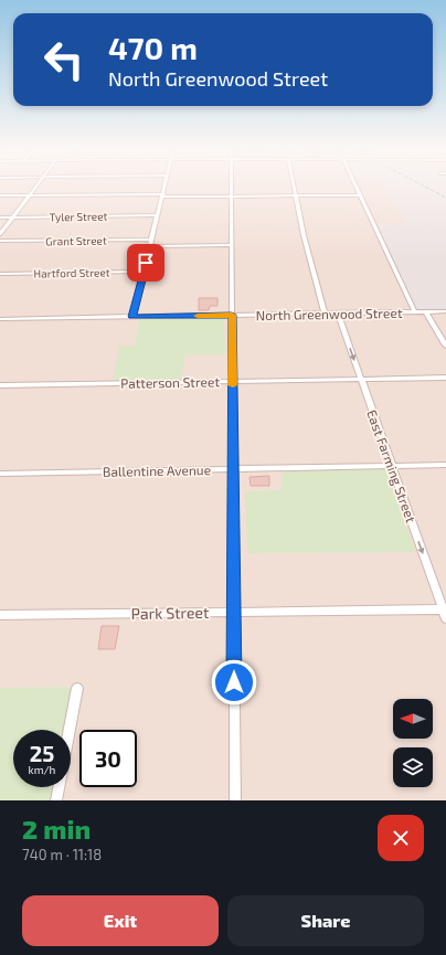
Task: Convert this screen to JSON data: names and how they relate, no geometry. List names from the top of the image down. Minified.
{"streets":{"street":["Tyler Street","Grant Street","Hartford Street","North Greenwood Street","Patterson Street","East Farming Street","Ballentine Avenue","Park Street"]},"crossings":[["North Greenwood Street","East Farming Street"],["Patterson Street","East Farming Street"],["East Farming Street","Ballentine Avenue"],["East Farming Street","Park Street"]],"one_way":["East Farming Street"],"north":"left","page":{"turn":["470 m","North Greenwood Street"],"speed":"25 km/h","limit":"30","heading":["2 min","740 m · 11:18"],"buttons":["Exit","Share"]}}
